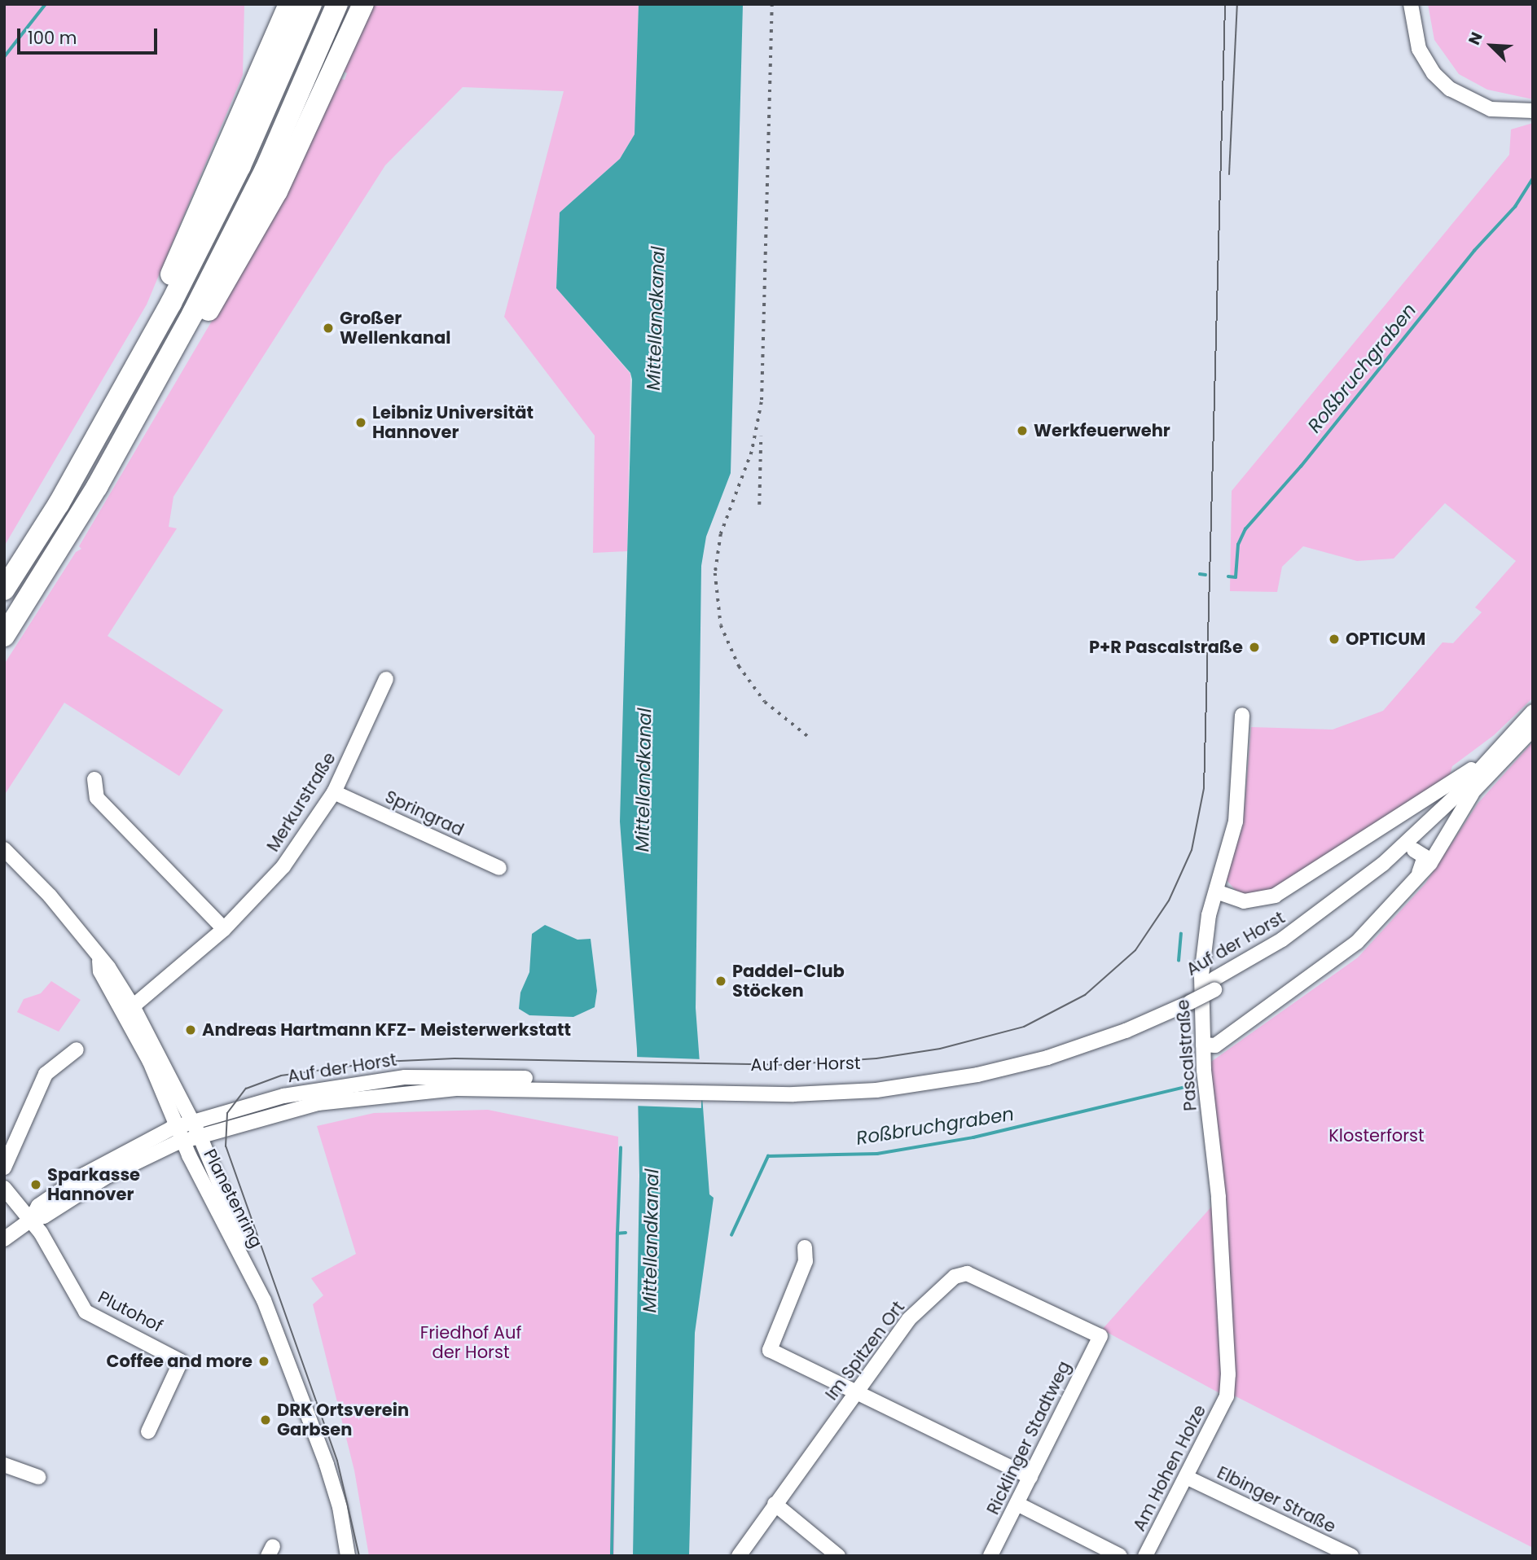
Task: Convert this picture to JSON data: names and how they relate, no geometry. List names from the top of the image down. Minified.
{"streets":{"street":["Merkurstraße","Springrad","Auf der Horst","Pascalstraße","Planetenring","Plutohof","Im Spitzen Ort","Ricklinger Stadtweg","Am Hohen Holze","Elbinger Straße"]},"crossings":[["Merkurstraße","Springrad"],["Merkurstraße","Planetenring"],["Auf der Horst","Pascalstraße"],["Auf der Horst","Planetenring"],["Auf der Horst","Plutohof"],["Pascalstraße","Am Hohen Holze"],["Im Spitzen Ort","Ricklinger Stadtweg"],["Am Hohen Holze","Elbinger Straße"]],"water":["Mittellandkanal","Roßbruchgraben"],"parks":["Klosterforst","Friedhof Auf der Horst"],"places":["Großer Wellenkanal","Leibniz Universität Hannover","Werkfeuerwehr","OPTICUM","P+R Pascalstraße","Paddel-Club Stöcken","Andreas Hartmann KFZ- Meisterwerkstatt","Sparkasse Hannover","Coffee and more","DRK Ortsverein Garbsen"],"scale_bar":"100 m","north":"top left"}
